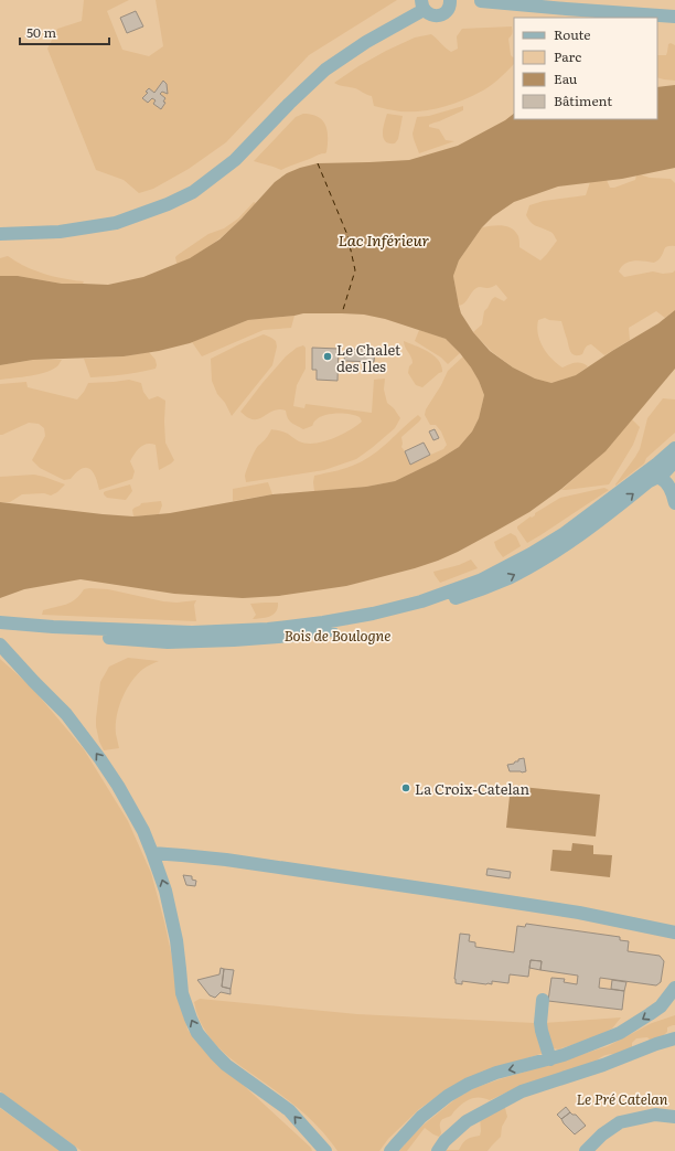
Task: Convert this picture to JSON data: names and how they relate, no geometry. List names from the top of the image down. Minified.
{"water":["Lac Inférieur"],"parks":["Bois de Boulogne","Le Pré Catelan"],"places":["Le Chalet des Iles","La Croix-Catelan"],"legend":["Route","Parc","Eau","Bâtiment"],"scale_bar":"50 m"}
